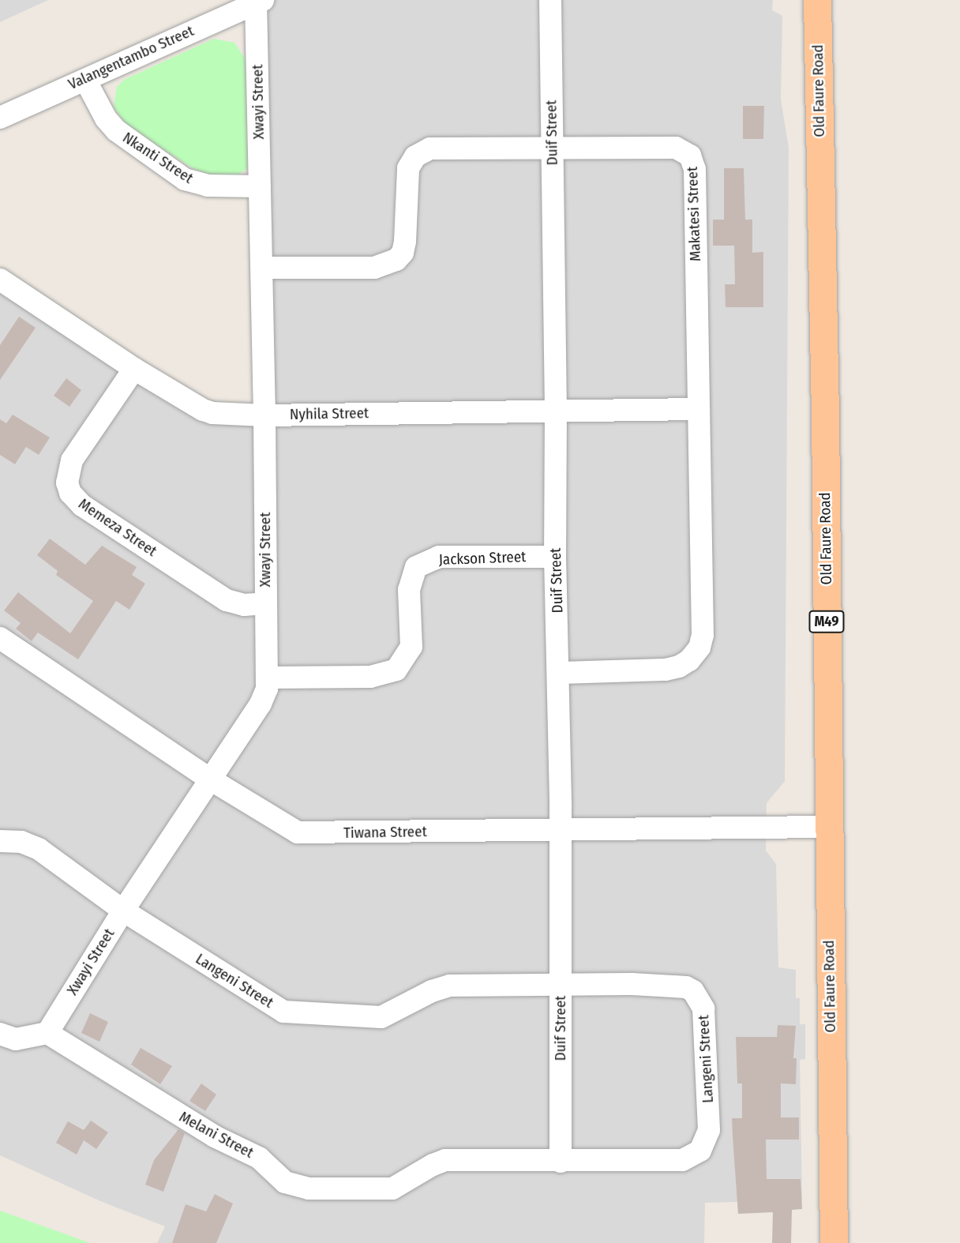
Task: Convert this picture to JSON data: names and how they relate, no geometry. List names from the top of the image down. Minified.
{"streets":{"main road":["Old Faure Road","M49"],"street":["Valangentambo Street","Xwayi Street","Duif Street","Nkanti Street","Makatesi Street","Nyhila Street","Memeza Street","Jackson Street","Tiwana Street","Langeni Street","Melani Street"]},"crossings":[["Valangentambo Street","Xwayi Street"],["Valangentambo Street","Nkanti Street"],["Old Faure Road","Tiwana Street"],["Xwayi Street","Nkanti Street"],["Xwayi Street","Makatesi Street"],["Xwayi Street","Nyhila Street"],["Xwayi Street","Memeza Street"],["Xwayi Street","Jackson Street"],["Xwayi Street","Tiwana Street"],["Xwayi Street","Langeni Street"],["Xwayi Street","Melani Street"],["Duif Street","Makatesi Street"],["Duif Street","Nyhila Street"],["Duif Street","Jackson Street"],["Duif Street","Tiwana Street"],["Duif Street","Langeni Street"],["Duif Street","Melani Street"],["Makatesi Street","Nyhila Street"],["Nyhila Street","Memeza Street"],["Langeni Street","Melani Street"]]}
